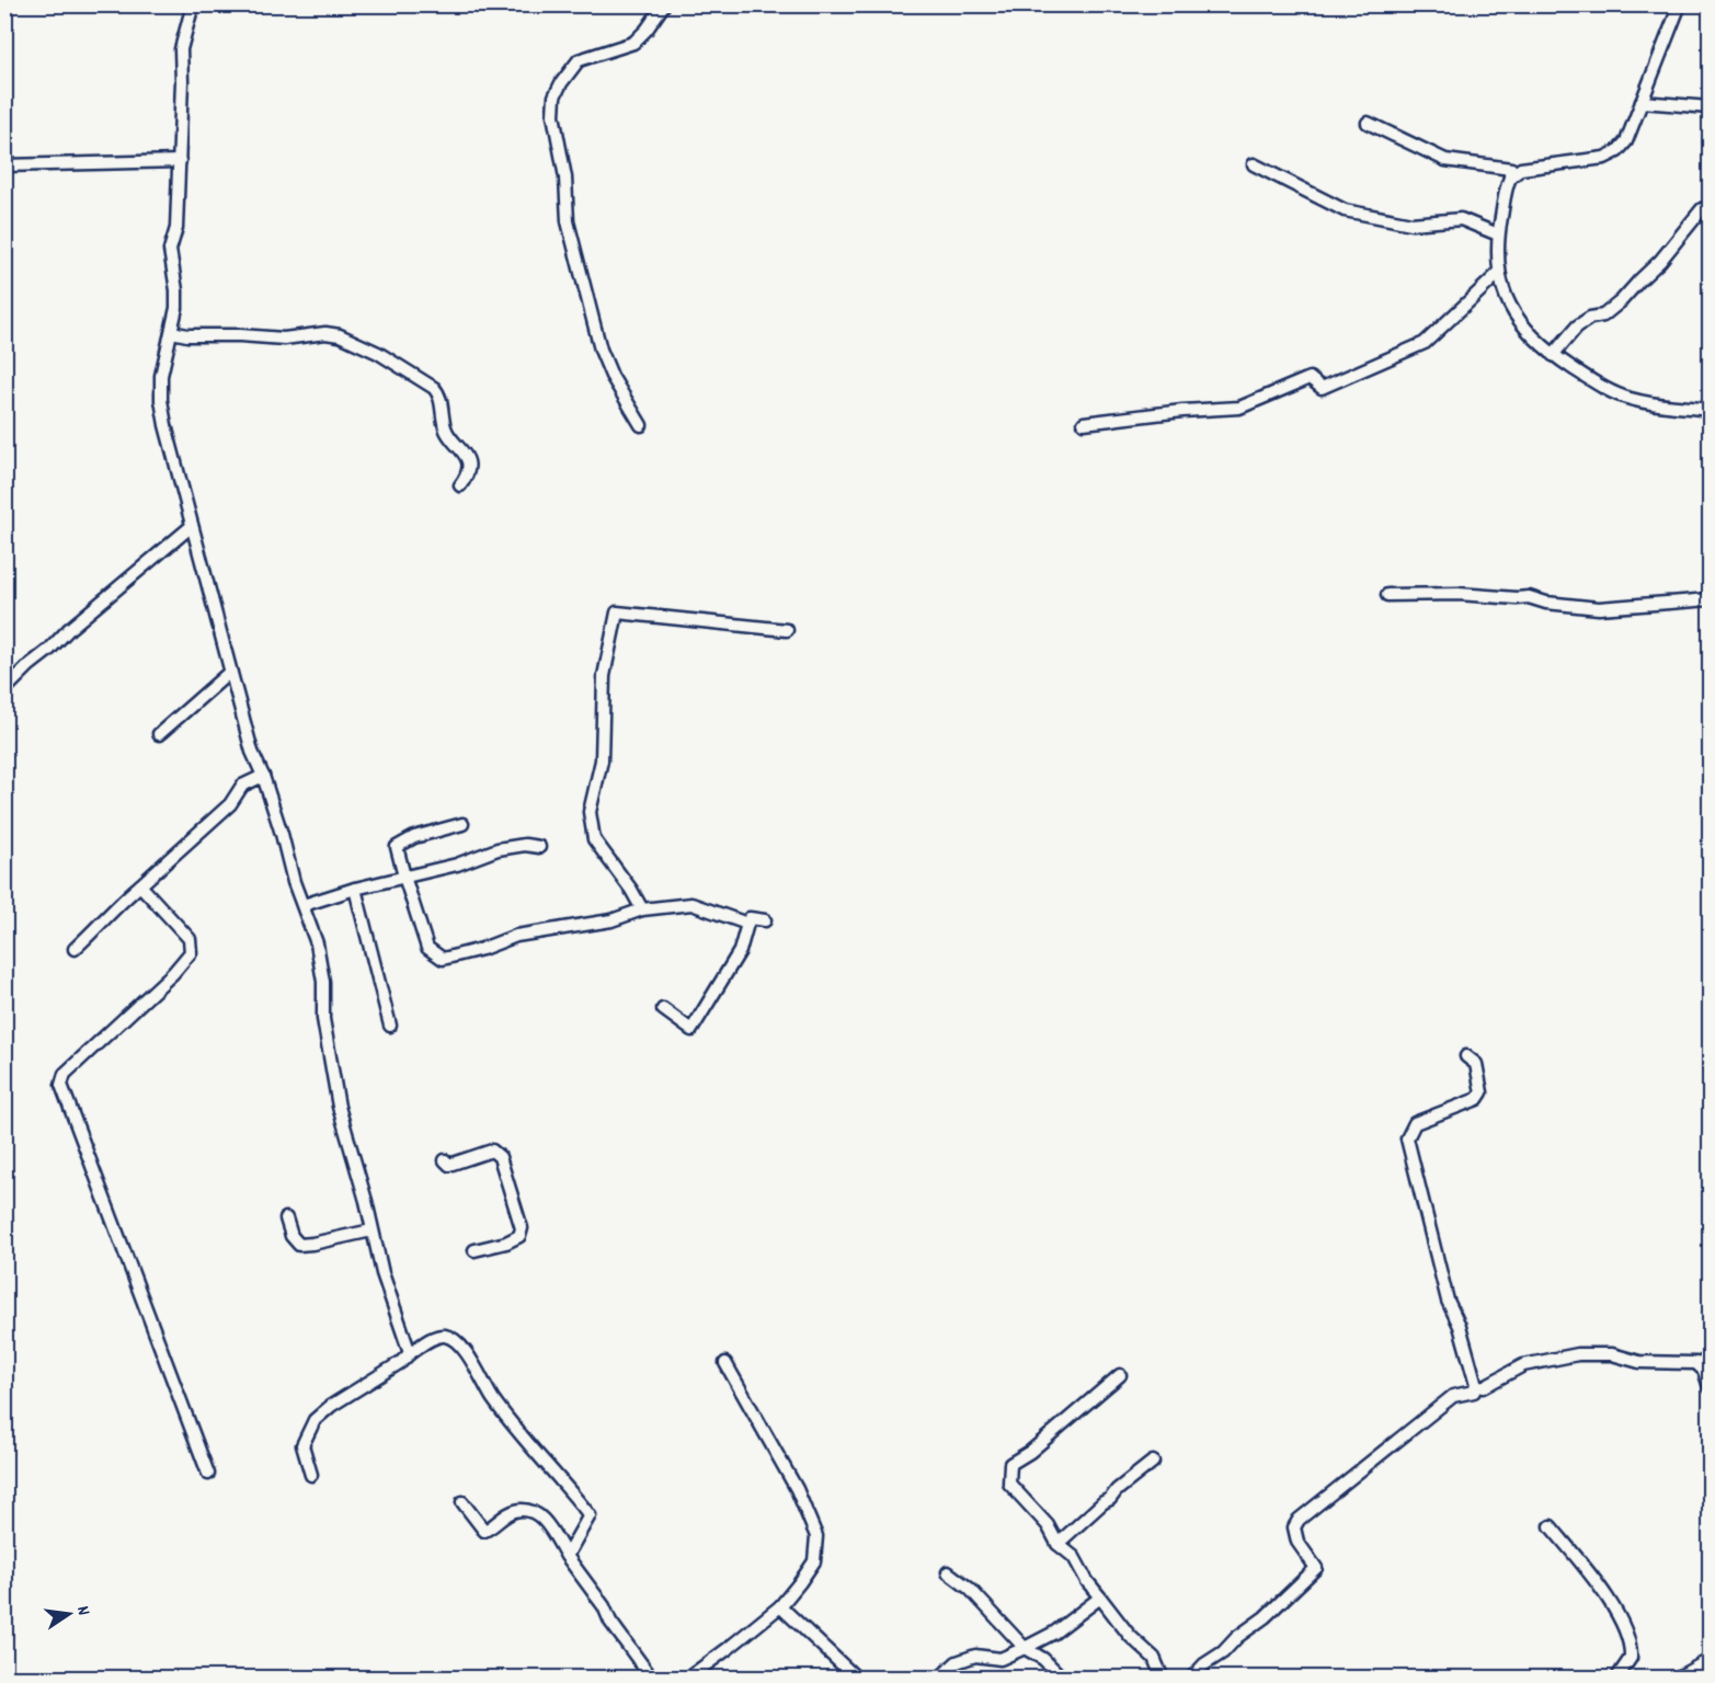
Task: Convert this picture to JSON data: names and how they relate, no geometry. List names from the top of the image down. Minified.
{"north":"right"}
